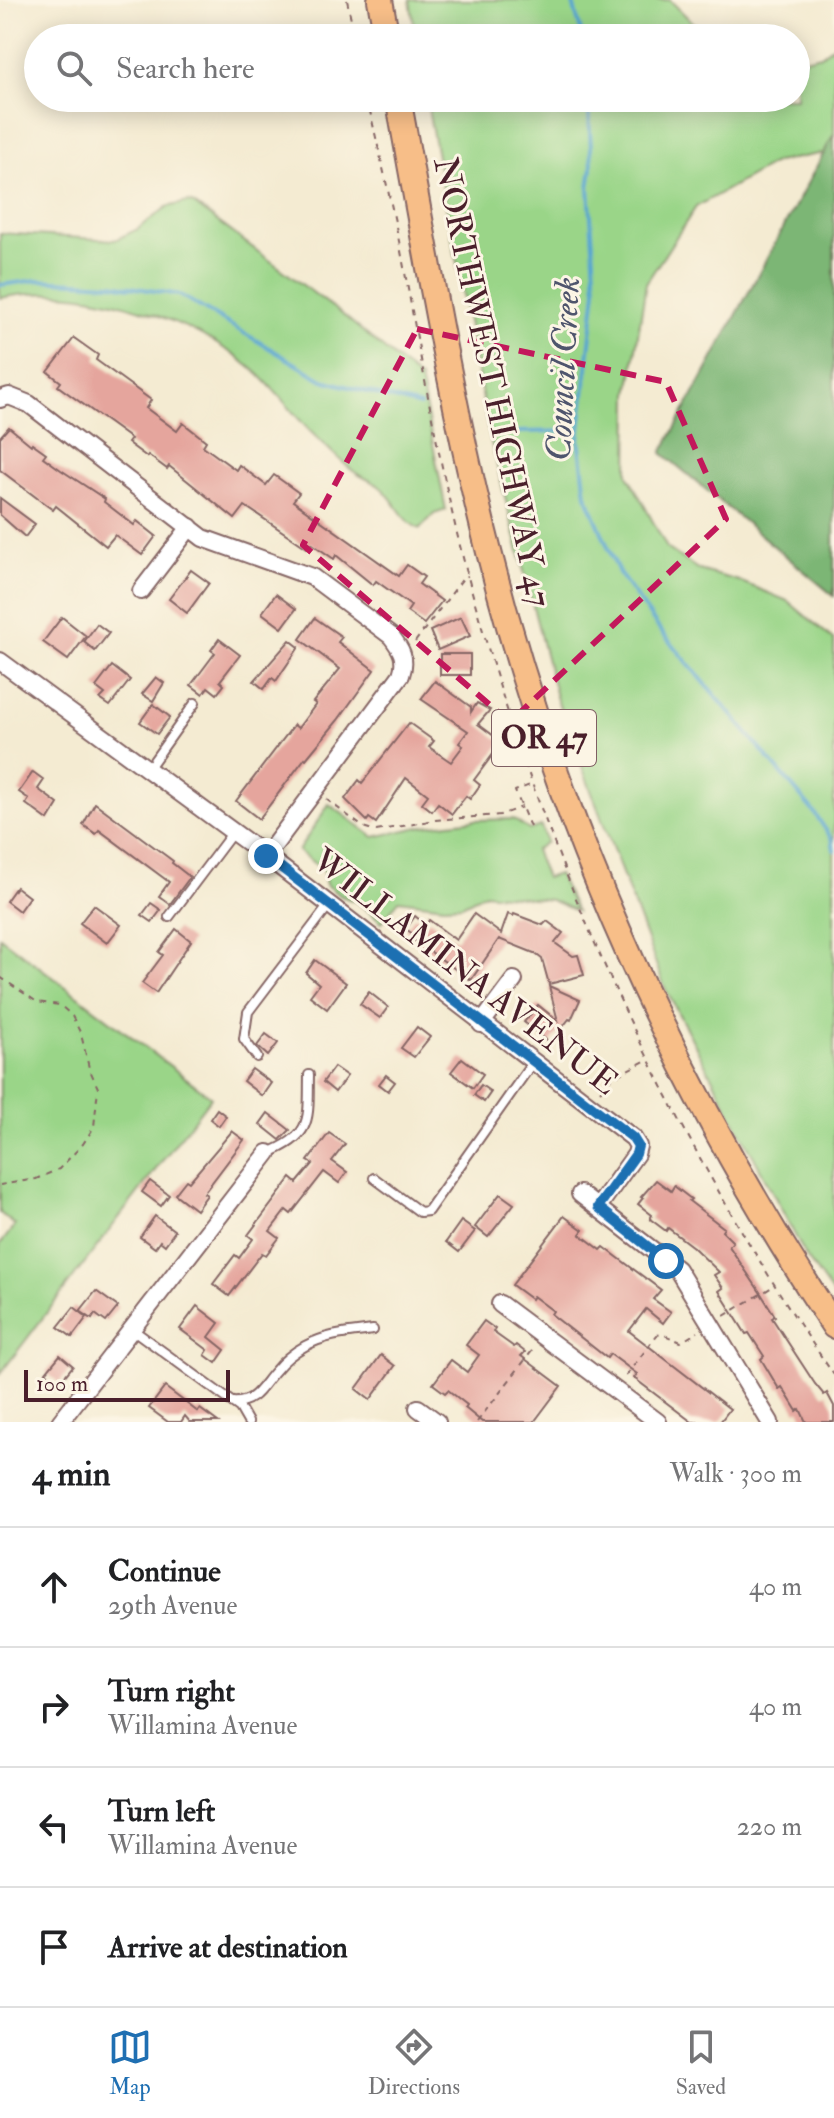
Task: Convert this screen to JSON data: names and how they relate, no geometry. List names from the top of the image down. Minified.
{"streets":{"main road":["NORTHWEST HIGHWAY 47","OR 47"],"street":["WILLAMINA AVENUE"]},"water":["Council Creek"],"scale_bar":"100 m","page":{"search":"Search here","scale":"100 m","heading":["4 min","Walk · 300 m"],"list":[["Continue","29th Avenue","40 m"],["Turn right","Willamina Avenue","40 m"],["Turn left","Willamina Avenue","220 m"],"Arrive at destination"],"nav":["Map","Directions","Saved"]}}
